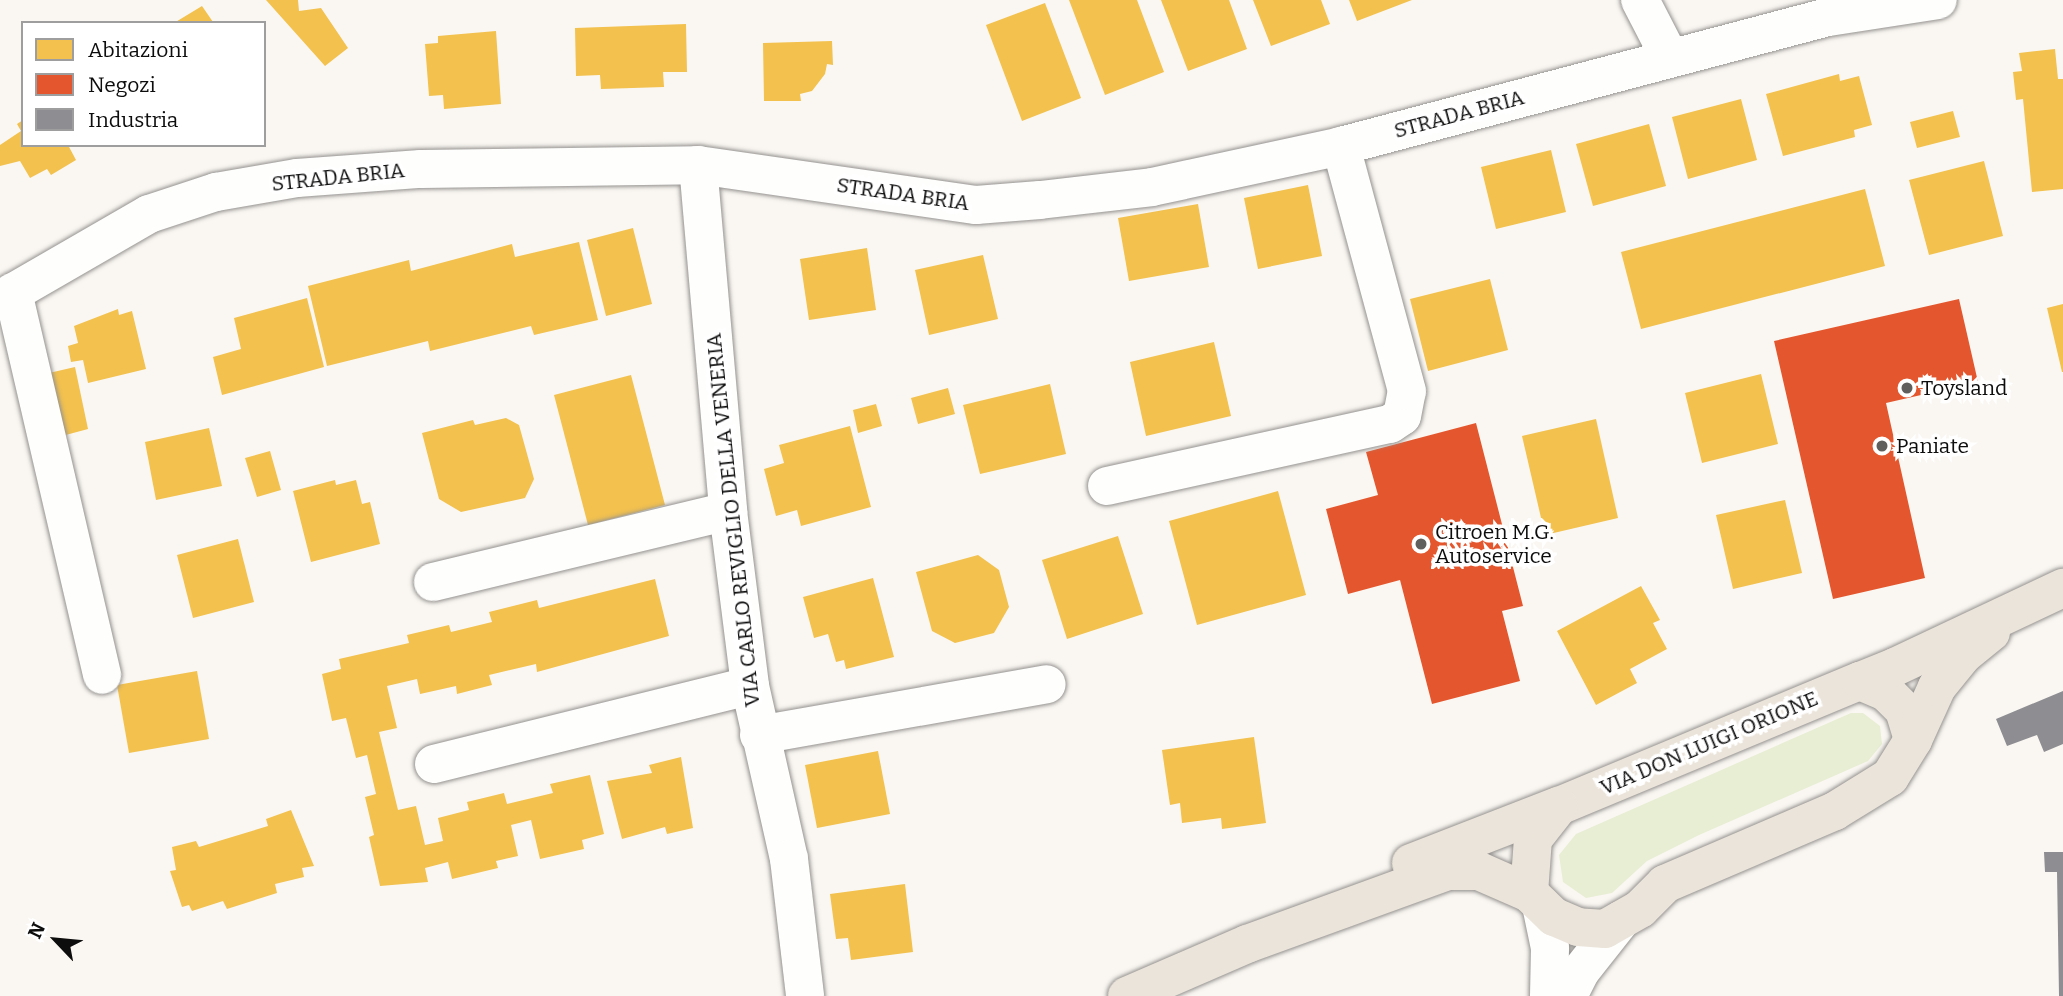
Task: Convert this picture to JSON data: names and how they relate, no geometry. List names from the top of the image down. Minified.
{"streets":{"main road":["VIA DON LUIGI ORIONE"],"street":["STRADA BRIA","VIA CARLO REVIGLIO DELLA VENERIA"]},"crossings":[["STRADA BRIA","VIA CARLO REVIGLIO DELLA VENERIA"]],"places":["Toysland","Paniate","Citroen M.G. Autoservice"],"legend":["Abitazioni","Negozi","Industria"],"north":"top left"}
